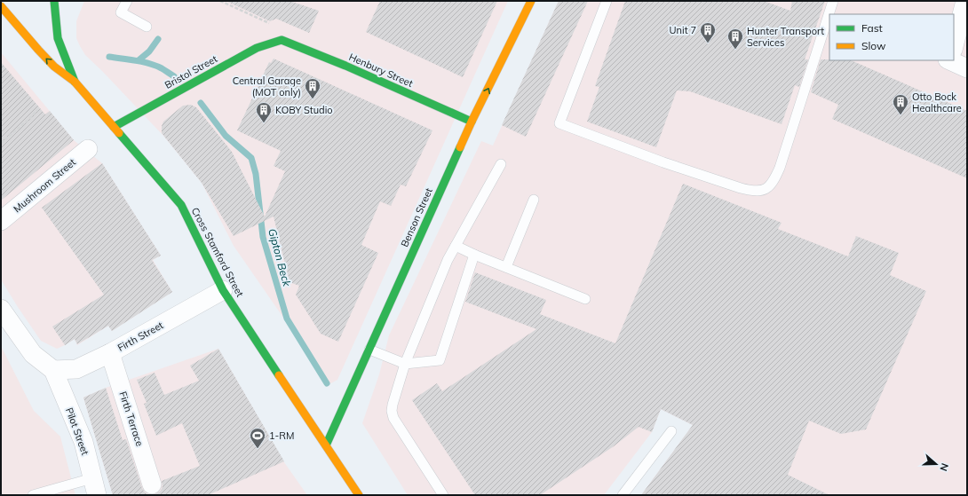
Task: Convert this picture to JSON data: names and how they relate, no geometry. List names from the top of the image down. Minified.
{"streets":{"street":["Henbury Street","Bristol Street","Mushroom Street","Benson Street","Cross Stamford Street","Firth Street","Firth Terrace","Pilot Street"]},"crossings":[["Henbury Street","Bristol Street"],["Henbury Street","Benson Street"],["Bristol Street","Cross Stamford Street"],["Benson Street","Cross Stamford Street"],["Cross Stamford Street","Firth Street"],["Firth Street","Firth Terrace"],["Firth Street","Pilot Street"]],"water":["Gipton Beck"],"places":{"building":["Unit 7","Hunter Transport Services","Central Garage (MOT only)","Otto Bock Healthcare","KOBY Studio"],"sports":["1-RM"]},"legend":["Fast","Slow"],"north":"right"}
